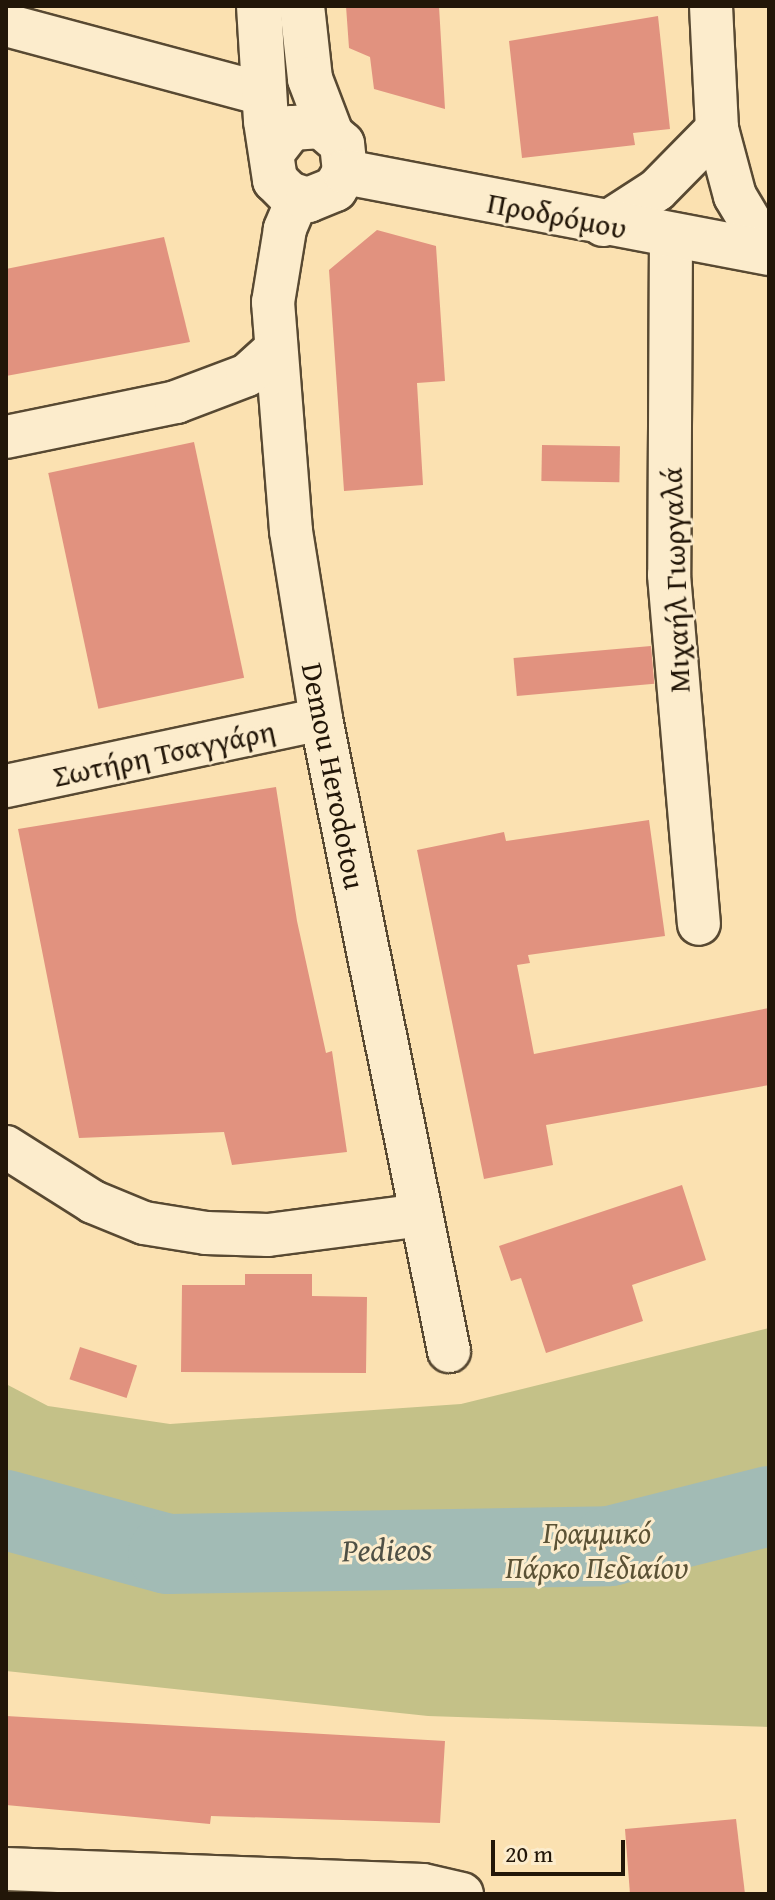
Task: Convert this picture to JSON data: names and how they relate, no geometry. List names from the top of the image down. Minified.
{"streets":{"street":["Προδρόμου","Μιχαήλ Γιωργαλά","Σωτήρη Τσαγγάρη","Demou Herodotou"]},"crossings":[["Προδρόμου","Μιχαήλ Γιωργαλά"],["Προδρόμου","Demou Herodotou"],["Σωτήρη Τσαγγάρη","Demou Herodotou"]],"water":["Pedieos"],"parks":["Γραμμικό Πάρκο Πεδιαίου"],"scale_bar":"20 m"}
